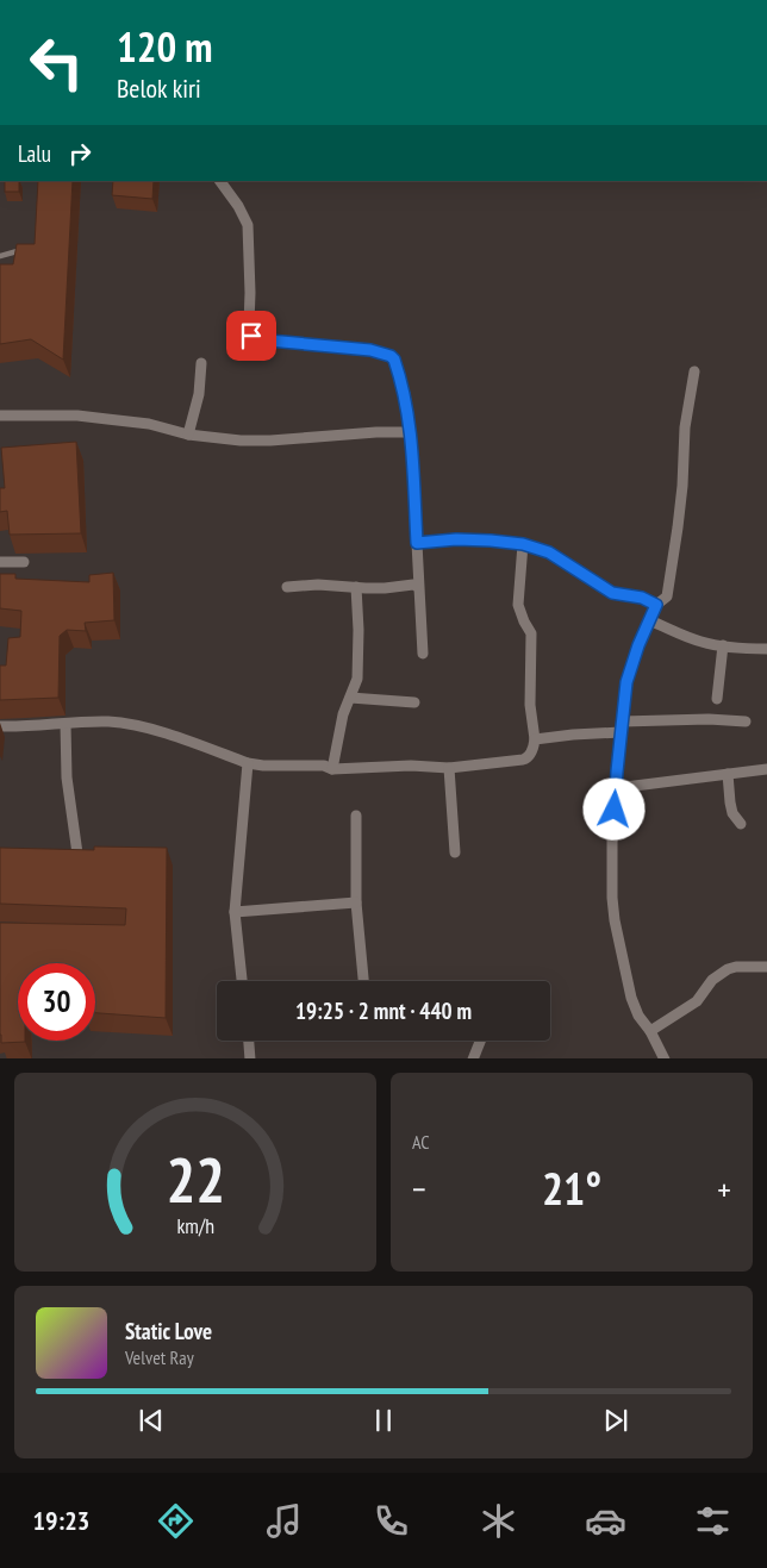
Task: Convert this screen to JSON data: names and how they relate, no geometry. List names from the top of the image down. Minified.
{"page":{"turn":["120 m","Belok kiri"],"then":"Lalu","limit":"30","trip":"19:25 · 2 mnt · 440 m","tile":"AC","heat":["−","21°","+"],"song":["Static Love","Velvet Ray"],"tabs":"19:23","gauge":["22","km/h"]}}
